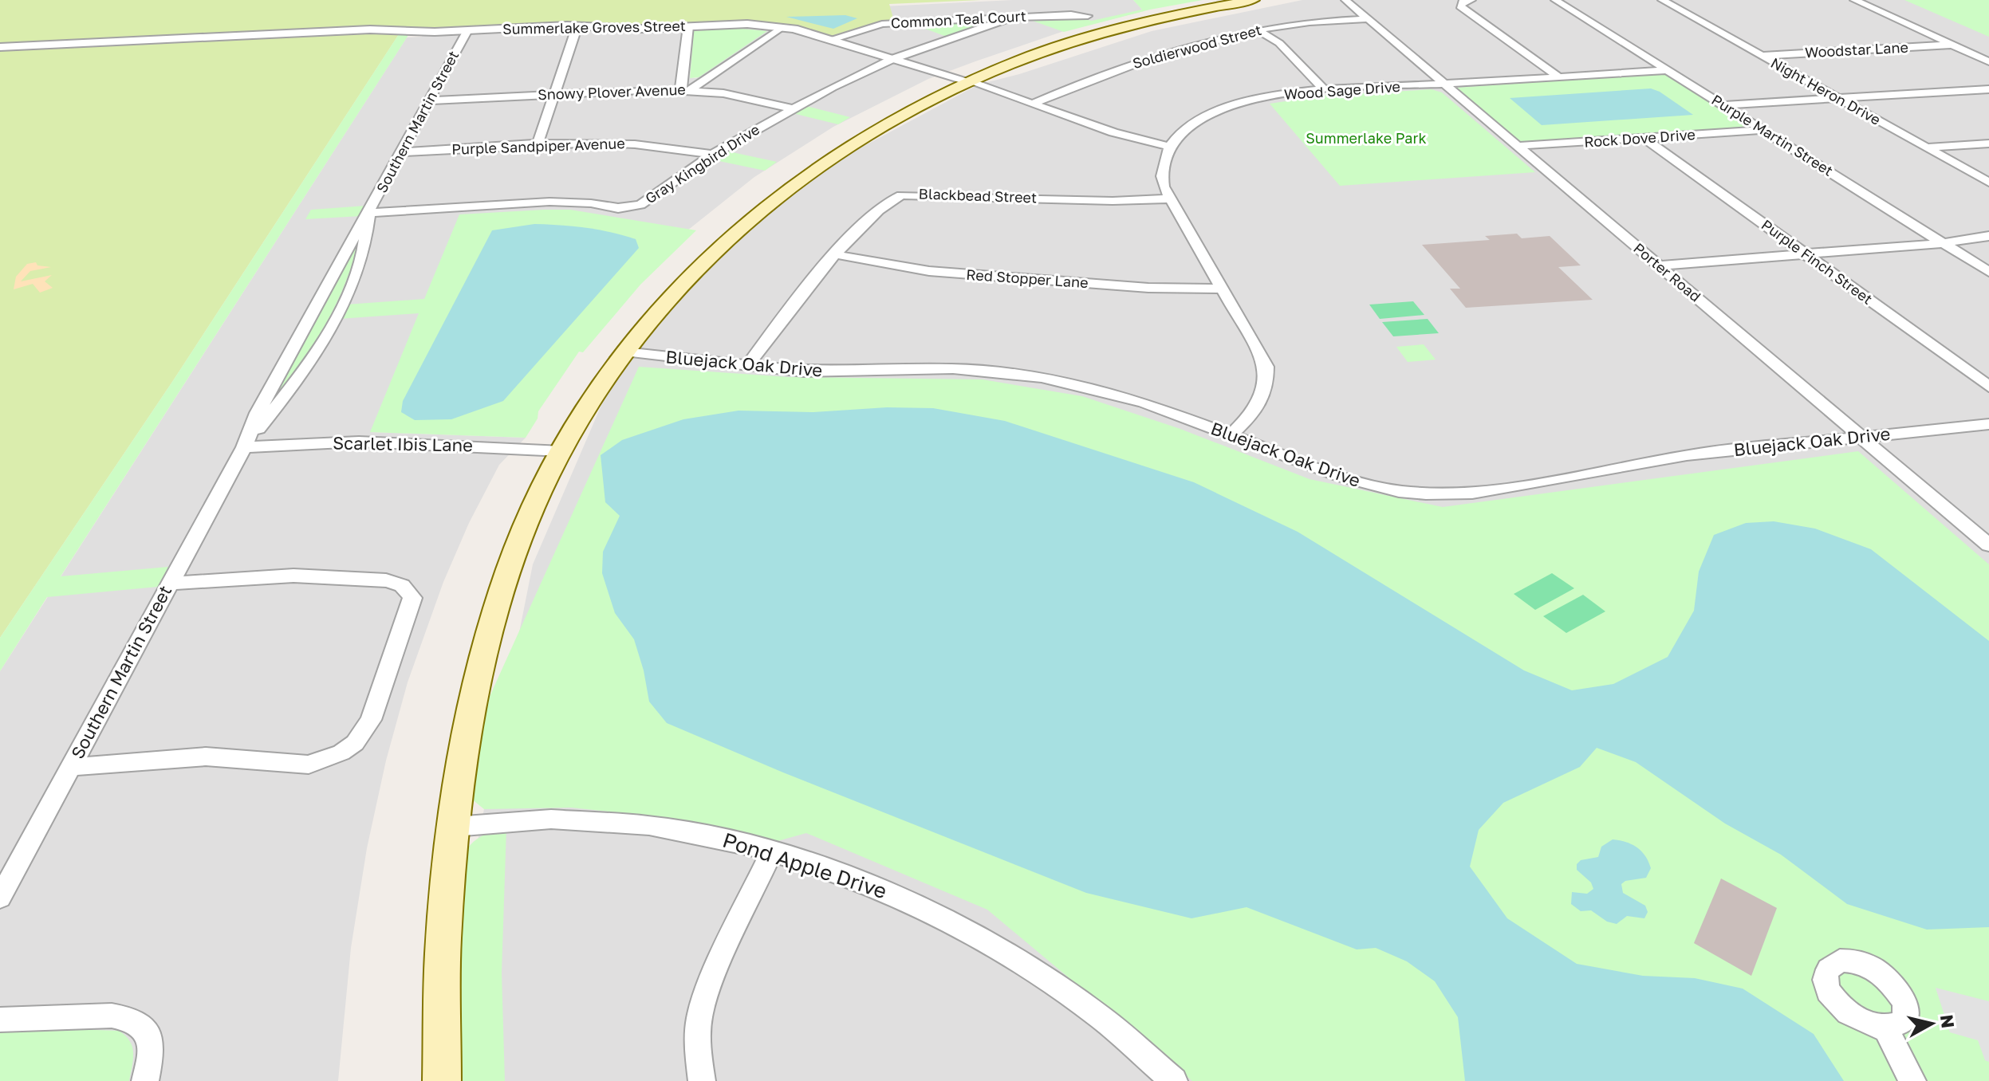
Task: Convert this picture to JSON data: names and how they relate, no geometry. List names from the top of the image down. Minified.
{"streets":{"street":["Common Teal Court","Summerlake Groves Street","Soldierwood Street","Woodstar Lane","Wood Sage Drive","Night Heron Drive","Snowy Plover Avenue","Southern Martin Street","Purple Martin Street","Rock Dove Drive","Purple Sandpiper Avenue","Gray Kingbird Drive","Blackbead Street","Purple Finch Street","Porter Road","Red Stopper Lane","Bluejack Oak Drive","Scarlet Ibis Lane","Pond Apple Drive"]},"crossings":[["Common Teal Court","Summerlake Groves Street"],["Common Teal Court","Gray Kingbird Drive"],["Summerlake Groves Street","Soldierwood Street"],["Summerlake Groves Street","Wood Sage Drive"],["Summerlake Groves Street","Southern Martin Street"],["Summerlake Groves Street","Gray Kingbird Drive"],["Soldierwood Street","Porter Road"],["Woodstar Lane","Night Heron Drive"],["Wood Sage Drive","Purple Martin Street"],["Wood Sage Drive","Porter Road"],["Snowy Plover Avenue","Southern Martin Street"],["Snowy Plover Avenue","Gray Kingbird Drive"],["Southern Martin Street","Purple Sandpiper Avenue"],["Southern Martin Street","Gray Kingbird Drive"],["Southern Martin Street","Scarlet Ibis Lane"],["Purple Martin Street","Rock Dove Drive"],["Rock Dove Drive","Purple Finch Street"],["Rock Dove Drive","Porter Road"],["Purple Sandpiper Avenue","Gray Kingbird Drive"],["Blackbead Street","Red Stopper Lane"],["Blackbead Street","Bluejack Oak Drive"],["Porter Road","Bluejack Oak Drive"]],"parks":["Summerlake Park"],"north":"right"}
